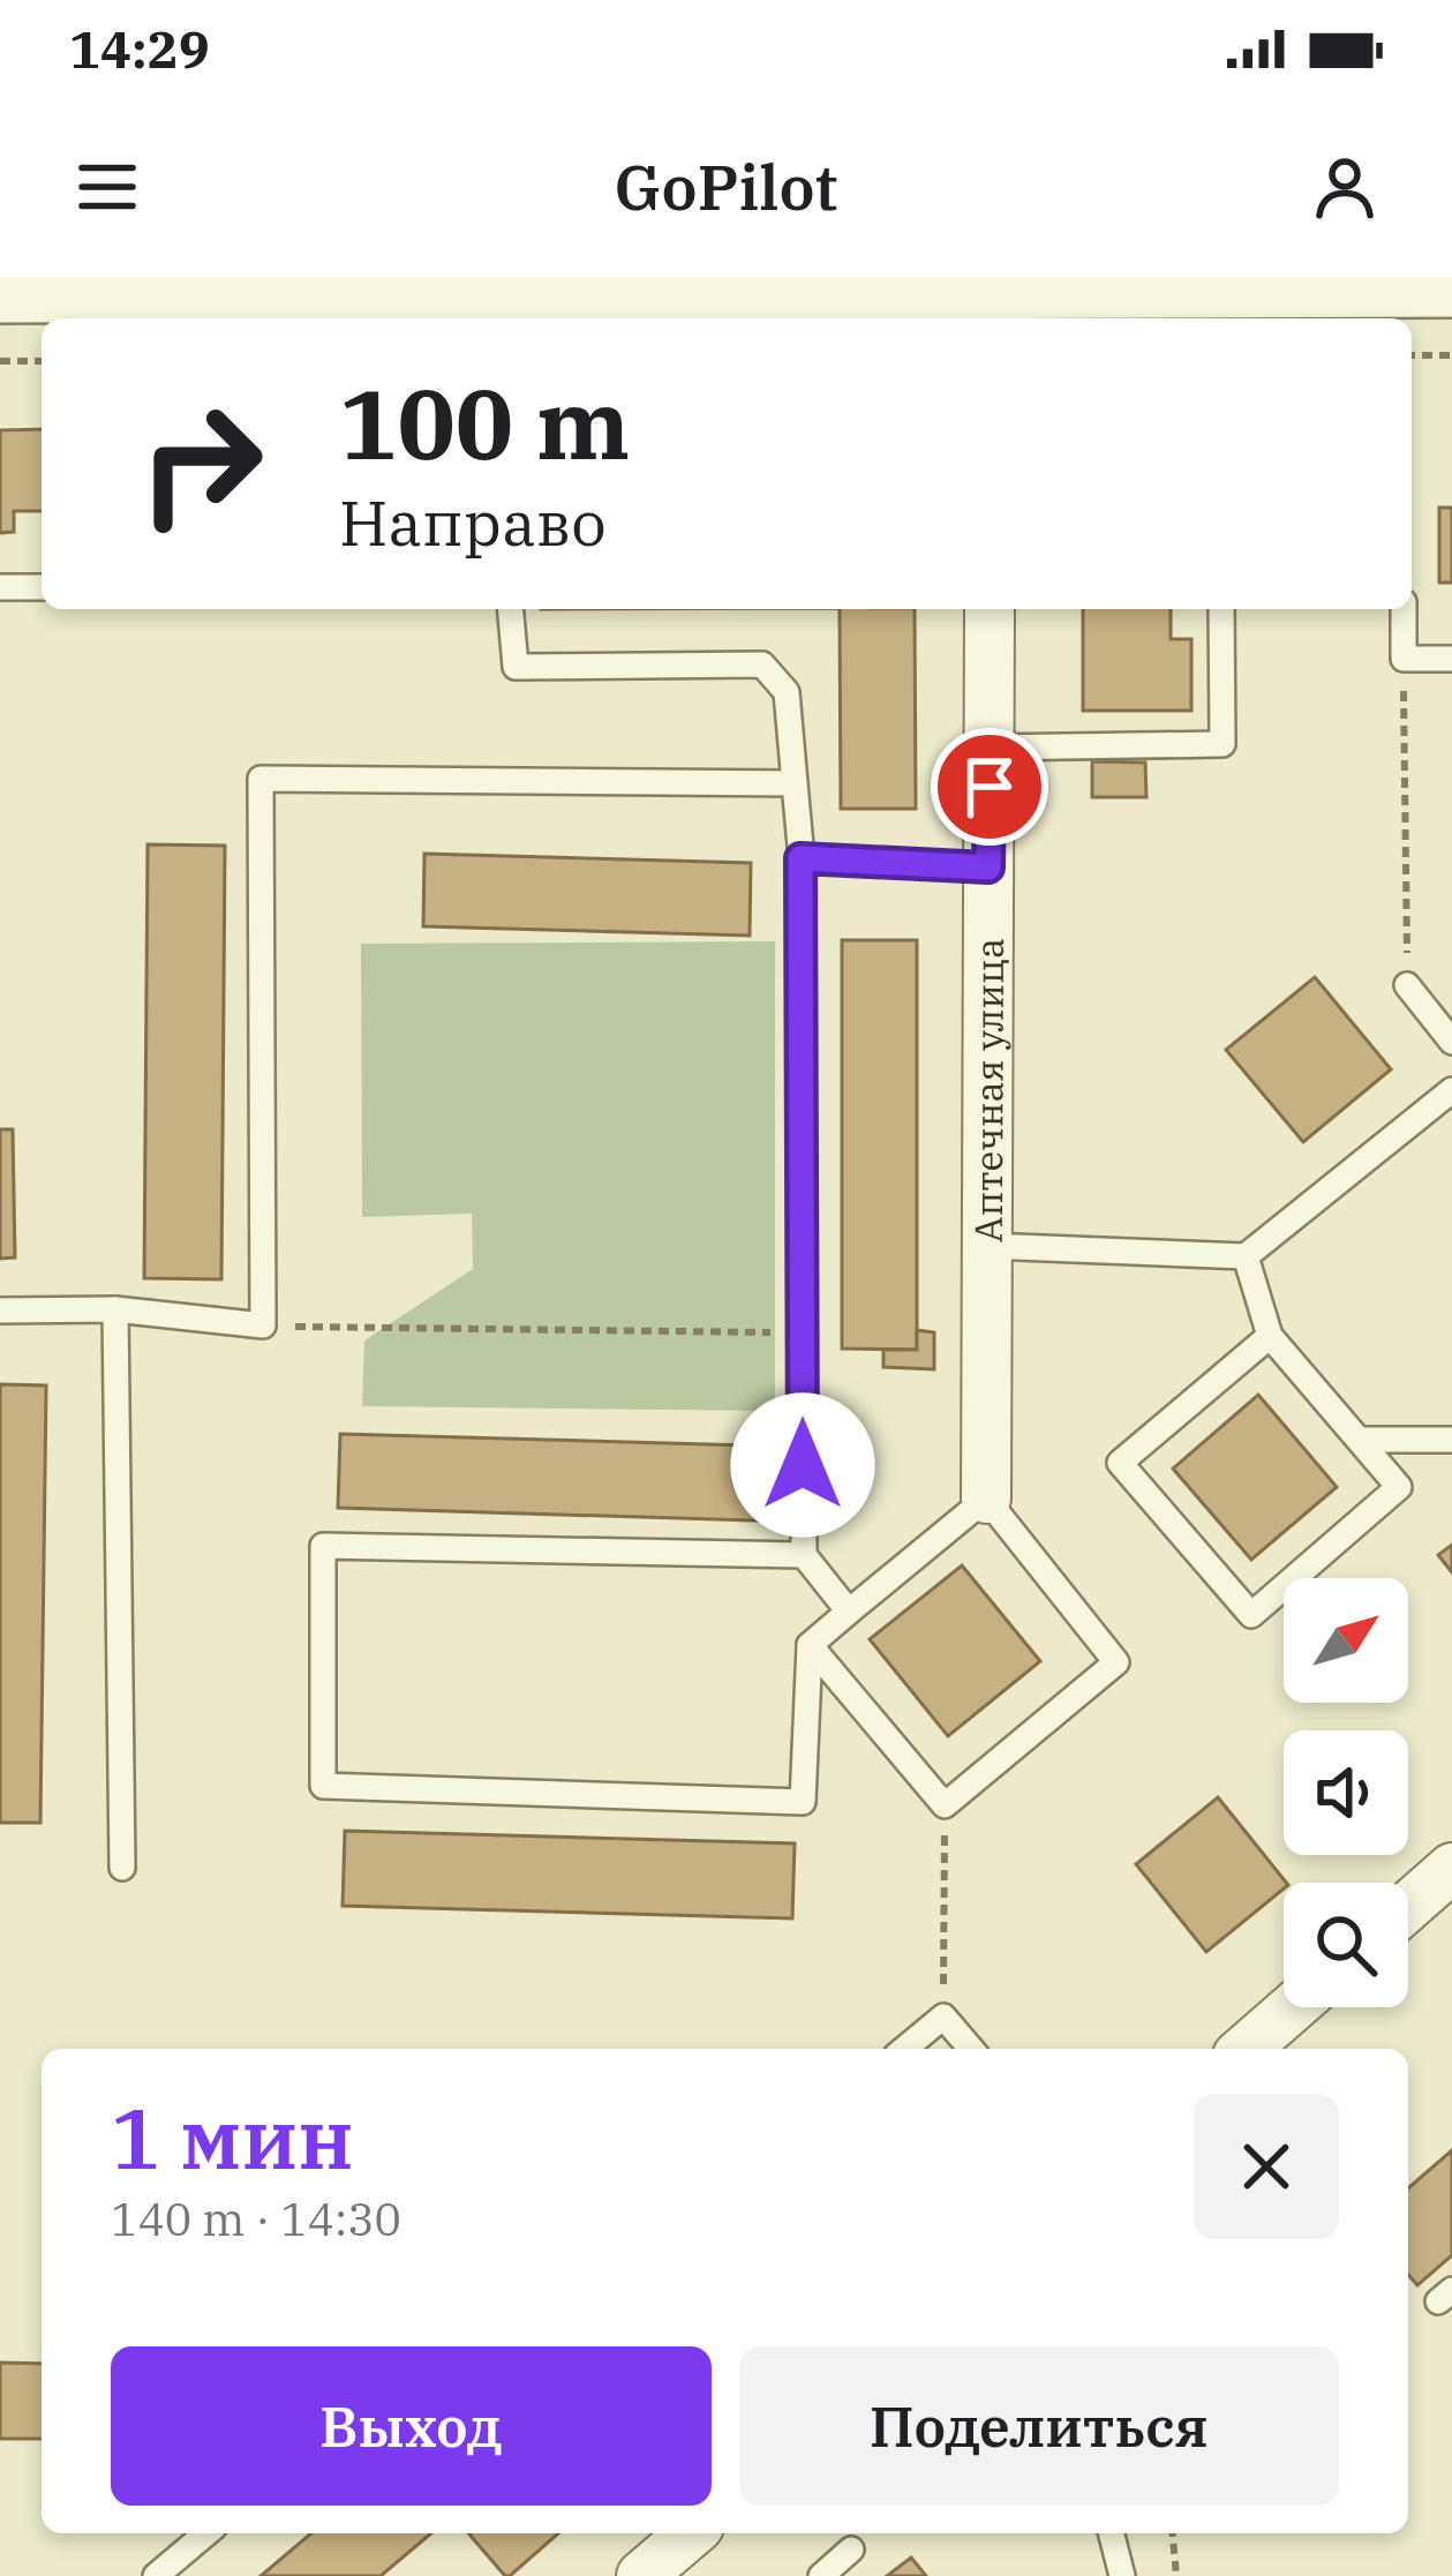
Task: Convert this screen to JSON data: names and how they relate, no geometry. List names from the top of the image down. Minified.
{"streets":{"street":["Аптечная улица"]},"north":"top right","page":{"status":"14:29","header":"GoPilot","turn":["100 m","Направо"],"heading":["1 мин","140 m · 14:30"],"buttons":["Выход","Поделиться"]}}
